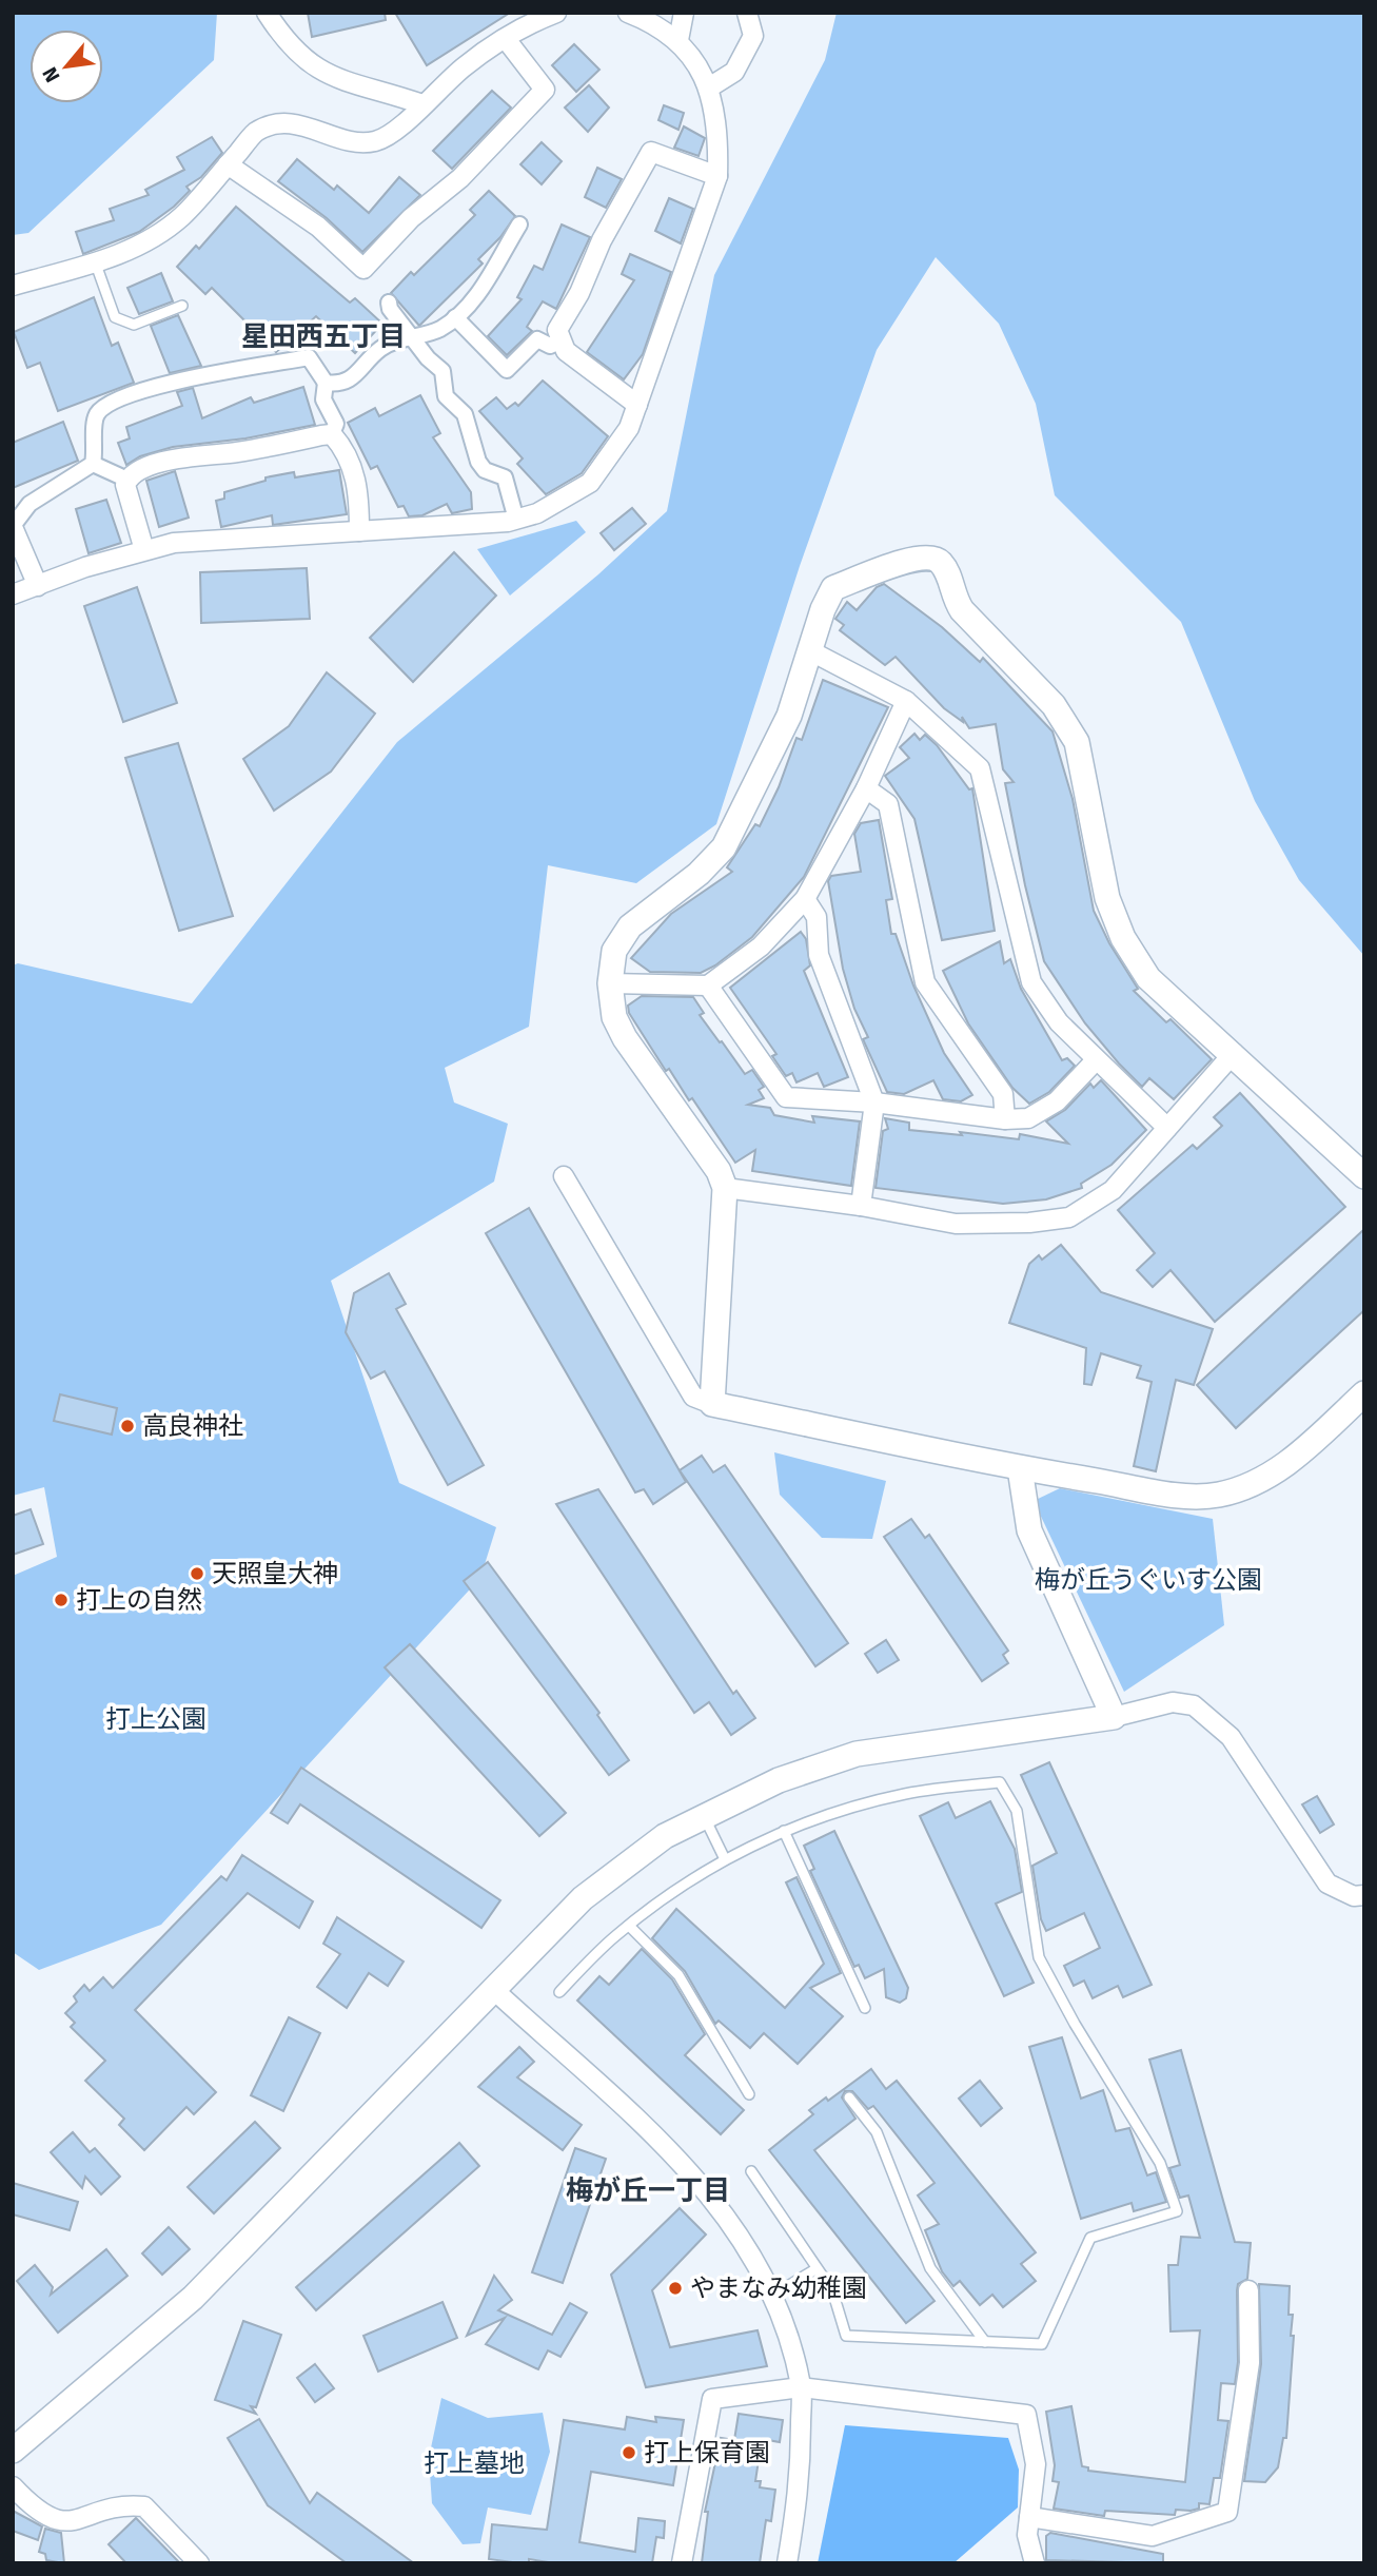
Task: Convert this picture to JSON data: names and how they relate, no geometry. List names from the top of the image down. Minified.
{"districts":["星田西五丁目","梅が丘一丁目"],"parks":["梅が丘うぐいす公園","打上公園","打上墓地"],"places":["高良神社","天照皇大神","打上の自然","やまなみ幼稚園","打上保育園"],"north":"bottom left"}
